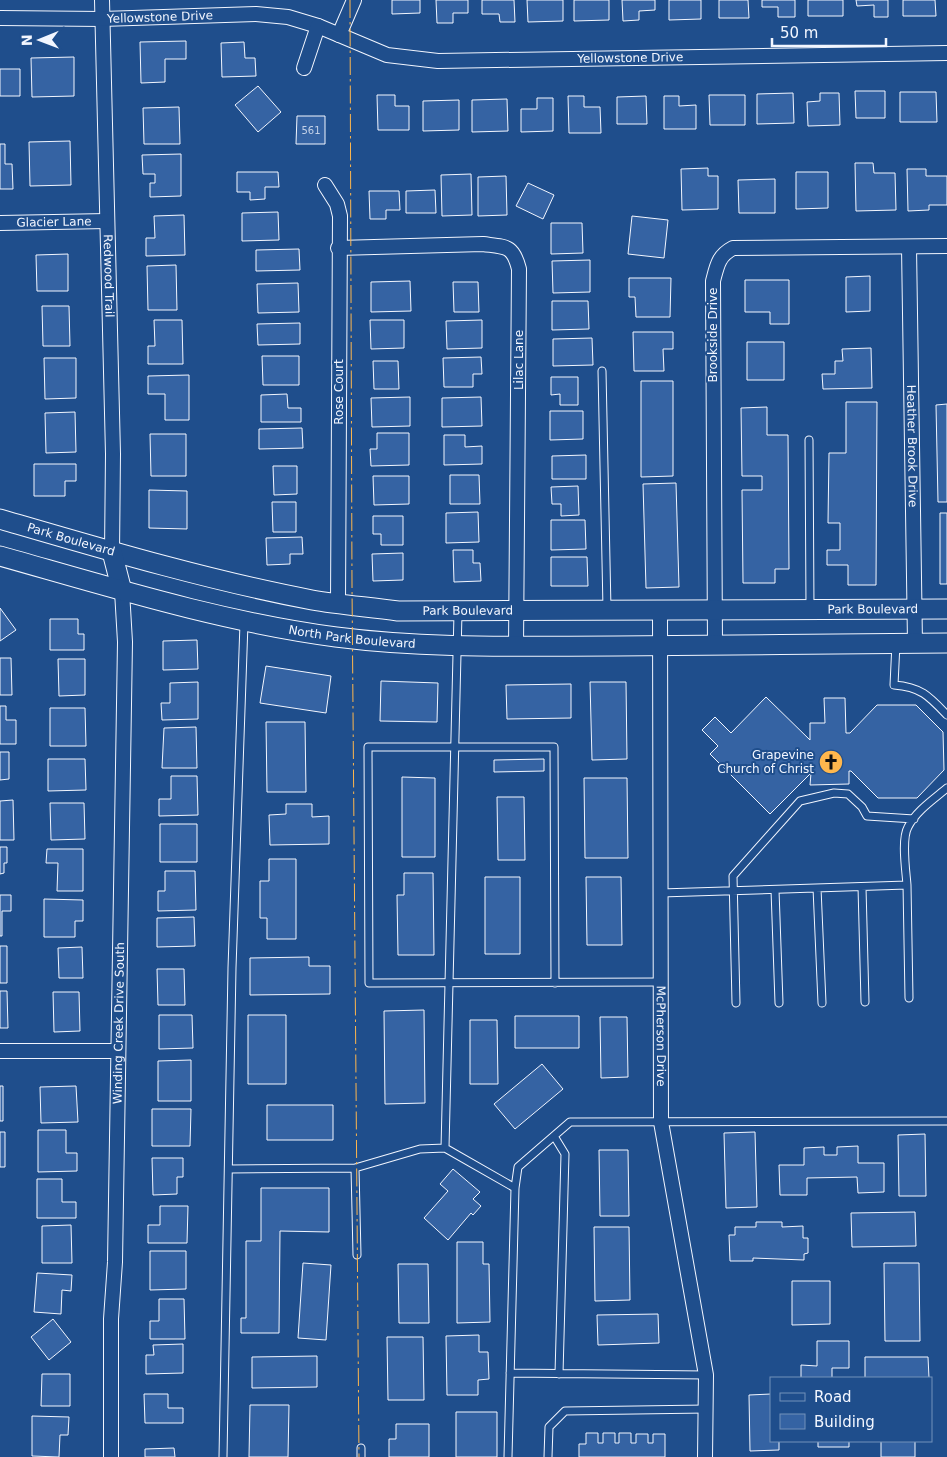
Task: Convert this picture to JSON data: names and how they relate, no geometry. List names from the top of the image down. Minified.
{"streets":{"main road":["Park Boulevard","North Park Boulevard"],"street":["Yellowstone Drive","Glacier Lane","Redwood Trail","Brookside Drive","Lilac Lane","Rose Court","Heather Brook Drive","Winding Creek Drive South","McPherson Drive"]},"crossings":[["Yellowstone Drive","Redwood Trail"],["Glacier Lane","Redwood Trail"],["Redwood Trail","Park Boulevard"],["Brookside Drive","Heather Brook Drive"],["Brookside Drive","Park Boulevard"],["Brookside Drive","North Park Boulevard"],["Lilac Lane","Rose Court"],["Lilac Lane","Park Boulevard"],["Lilac Lane","North Park Boulevard"],["Rose Court","Park Boulevard"],["Heather Brook Drive","Park Boulevard"],["Park Boulevard","McPherson Drive"],["North Park Boulevard","Winding Creek Drive South"],["North Park Boulevard","McPherson Drive"]],"places":{"church":["Grapevine Church of Christ"]},"house_numbers":["561"],"legend":["Road","Building"],"scale_bar":"50 m","north":"left"}
